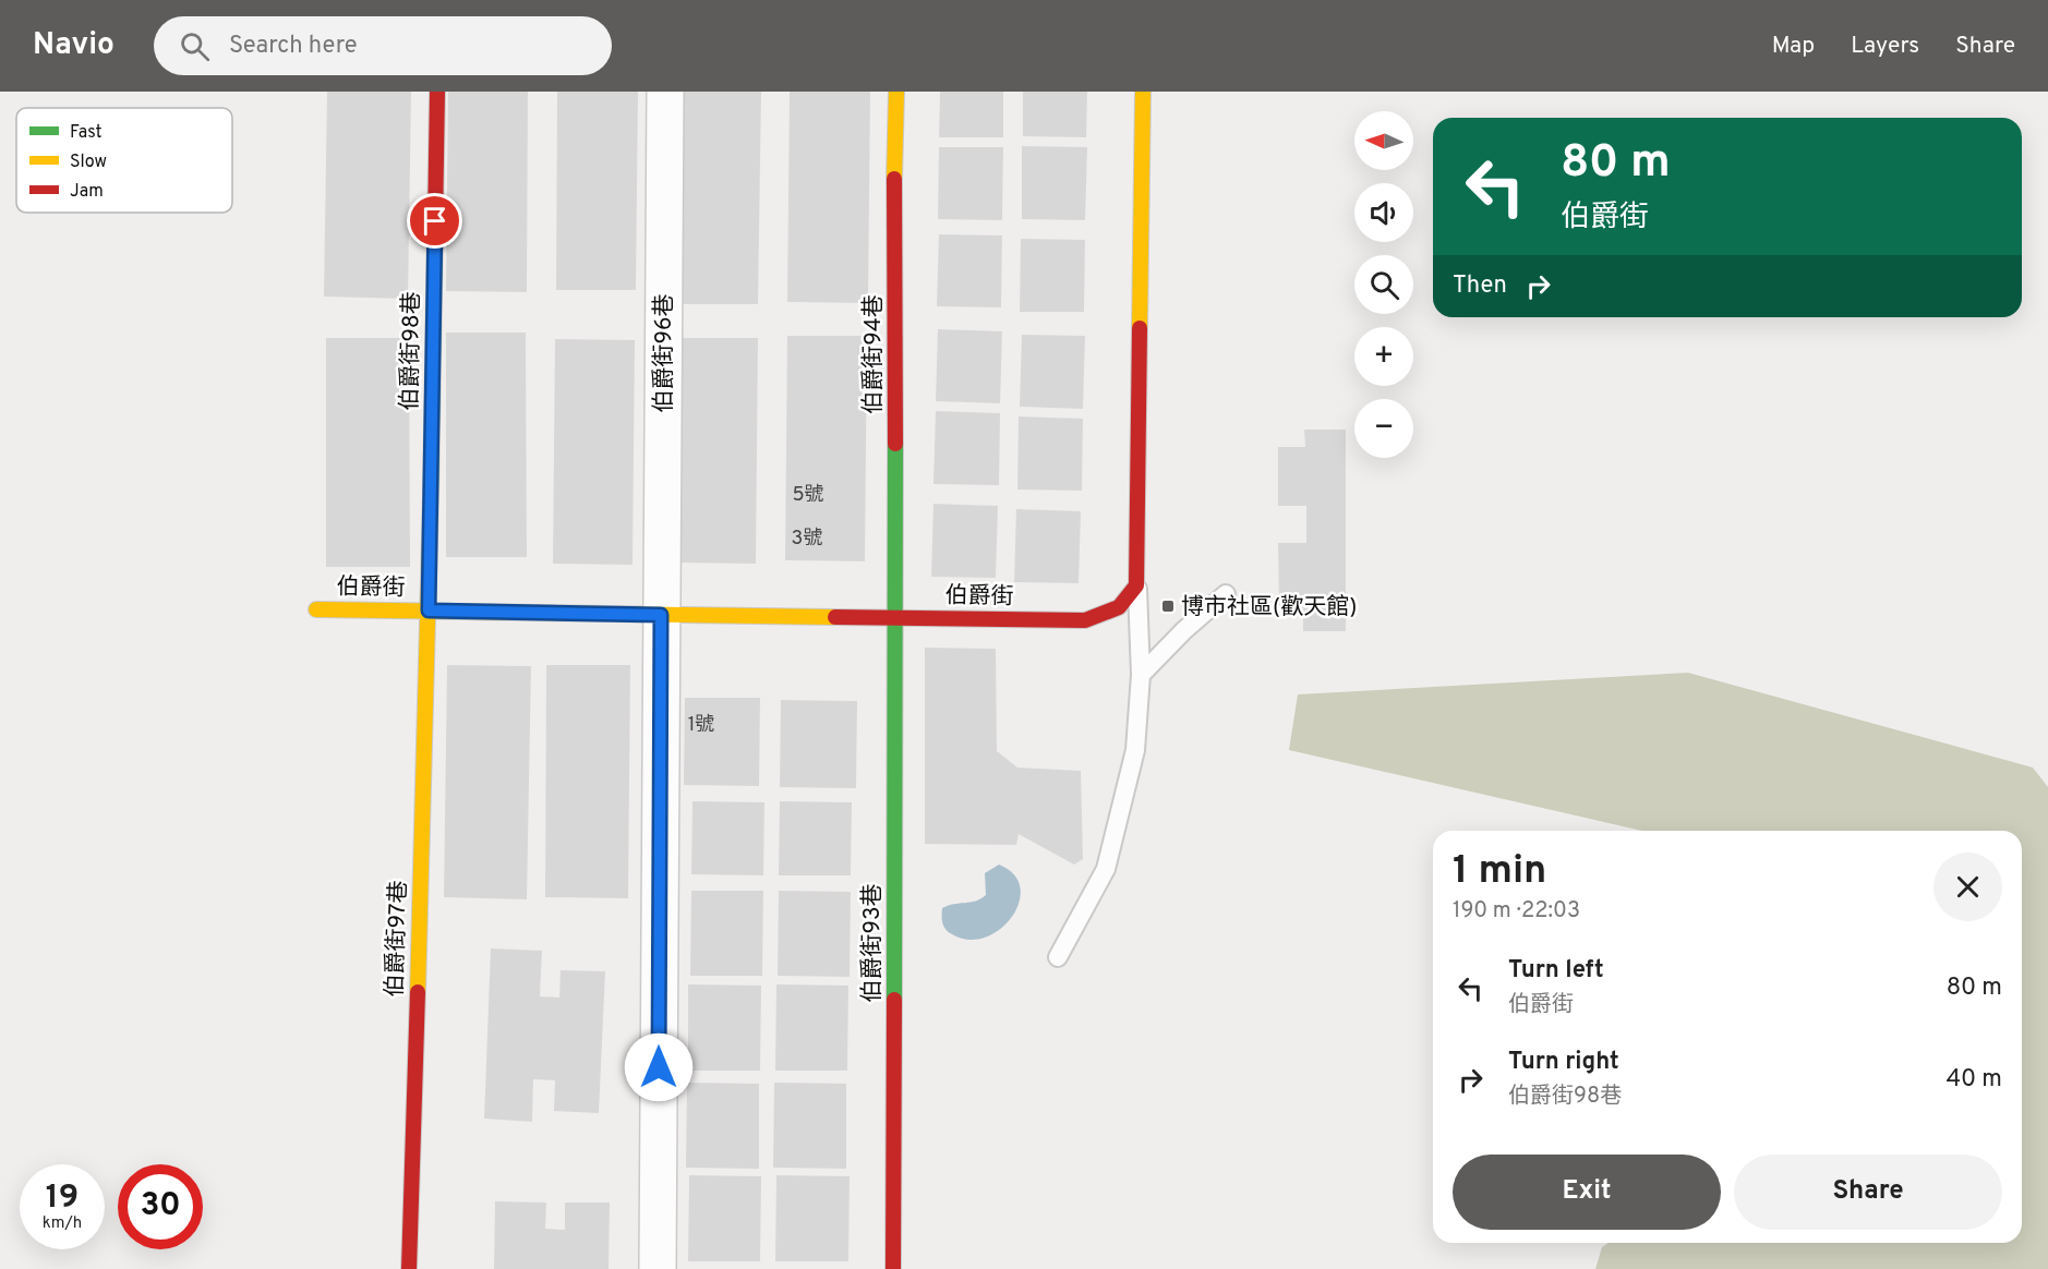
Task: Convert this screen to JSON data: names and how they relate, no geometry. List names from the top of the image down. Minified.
{"streets":{"street":["伯爵街98巷","伯爵街96巷","伯爵街94巷","伯爵街","伯爵街97巷","伯爵街93巷"]},"crossings":[["伯爵街98巷","伯爵街"],["伯爵街98巷","伯爵街97巷"],["伯爵街96巷","伯爵街"],["伯爵街94巷","伯爵街"],["伯爵街94巷","伯爵街93巷"],["伯爵街","伯爵街97巷"],["伯爵街","伯爵街93巷"]],"places":{"transit":["博市社區(歡天館)"]},"house_numbers":["5號","3號","1號"],"legend":["Fast","Slow","Jam"],"north":"left","page":{"header":"Navio","search":"Search here","nav":["Map","Layers","Share"],"map_buttons":["+","−"],"turn":["80 m","伯爵街"],"then":"Then","heading":["1 min","190 m · 22:03"],"list":[{"name":"Turn left","note":"伯爵街","value":"80 m"},{"name":"Turn right","note":"伯爵街98巷","value":"40 m"}],"buttons":["Exit","Share"],"speed":"19 km/h","limit":"30"}}
